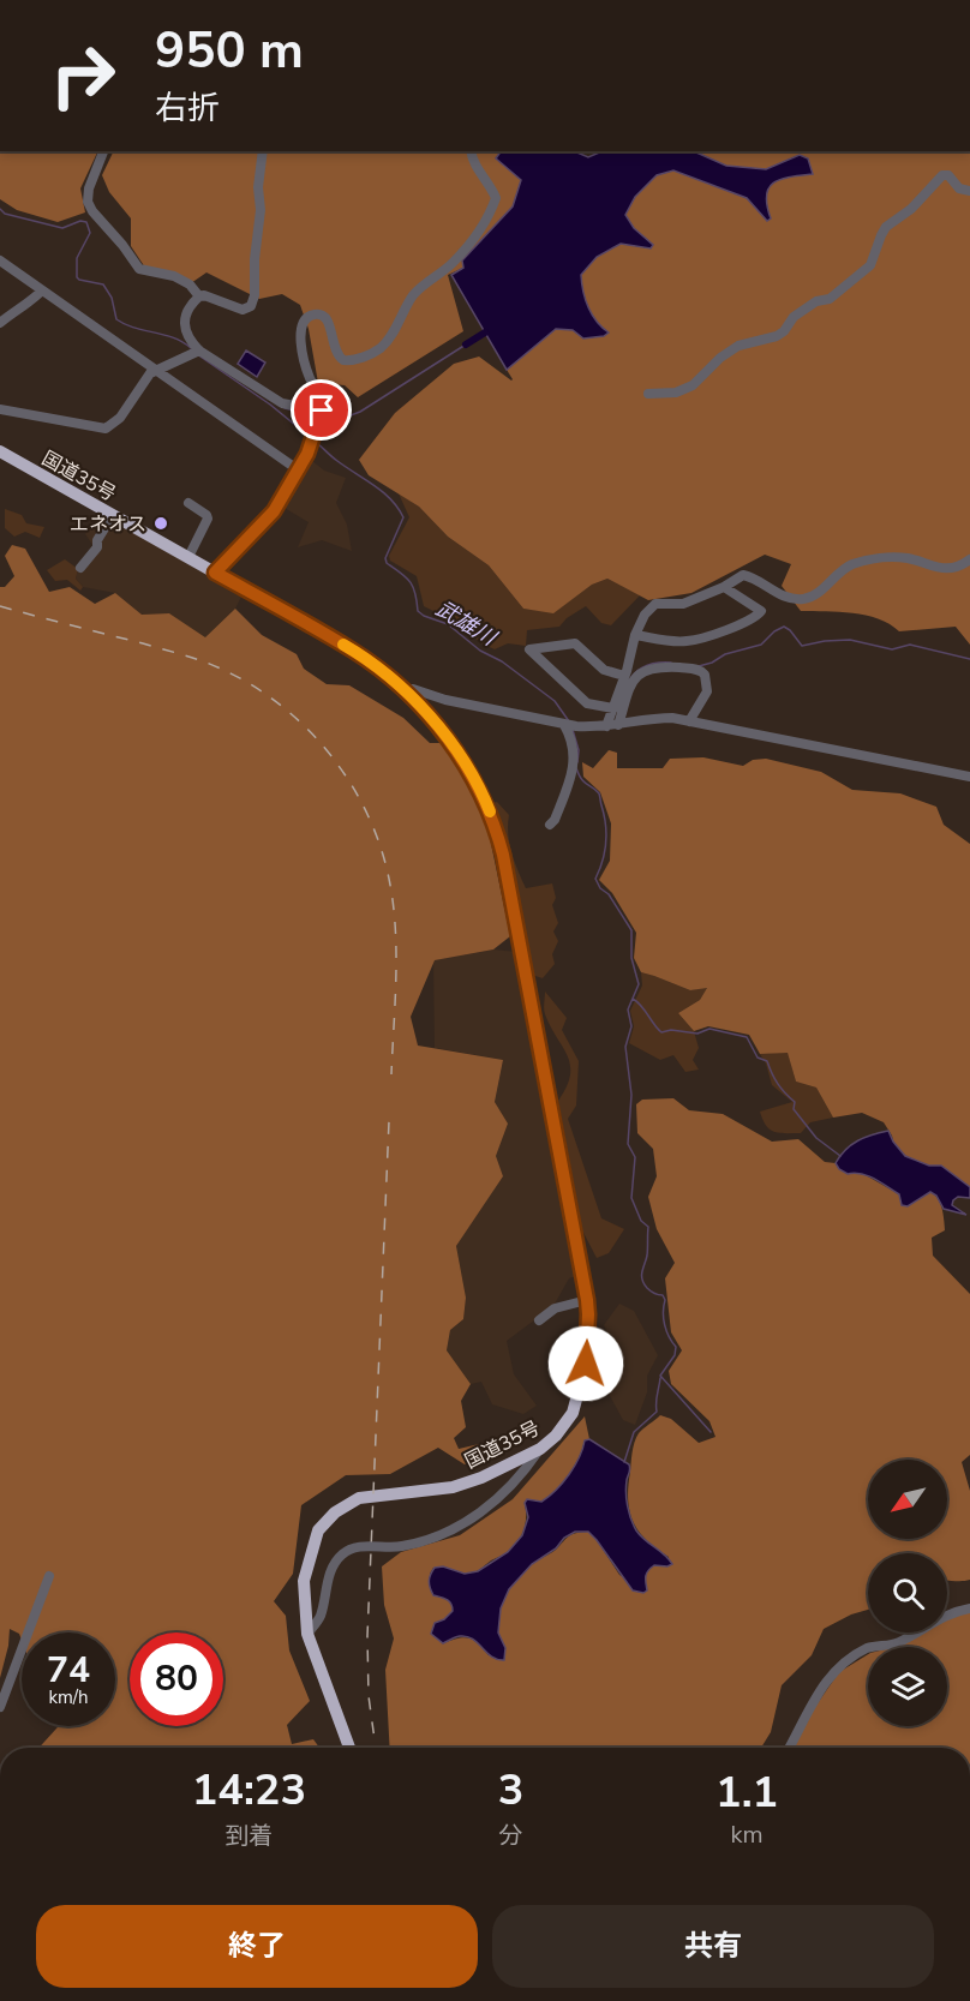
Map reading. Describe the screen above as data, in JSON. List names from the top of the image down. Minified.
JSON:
{"streets":{"highway":["国道35号"]},"water":["武雄川"],"places":["エネオス"],"north":"bottom left","page":{"turn":["950 m","右折"],"speed":"74 km/h","limit":"80","eta":["14:23","到着","3","分","1.1","km"],"buttons":["終了","共有"]}}
